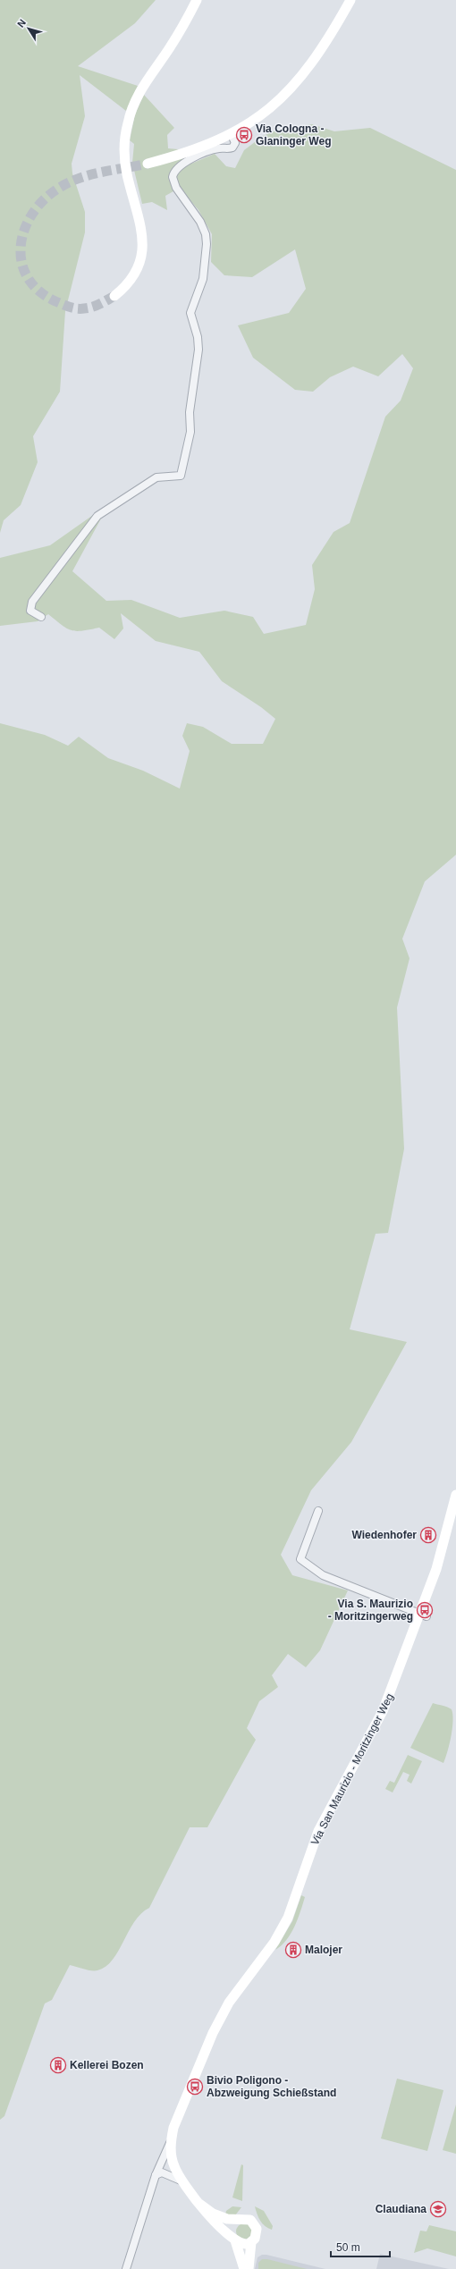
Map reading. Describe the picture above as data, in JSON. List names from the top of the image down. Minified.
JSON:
{"streets":{"main road":["Via San Maurizio - Moritzinger Weg"]},"places":{"bus stop":["Via Cologna - Glaninger Weg","Via S. Maurizio - Moritzingerweg","Bivio Poligono - Abzweigung Schießstand"],"building":["Wiedenhofer","Malojer","Kellerei Bozen"],"school or university":["Claudiana"]},"scale_bar":"50 m","north":"top left"}
